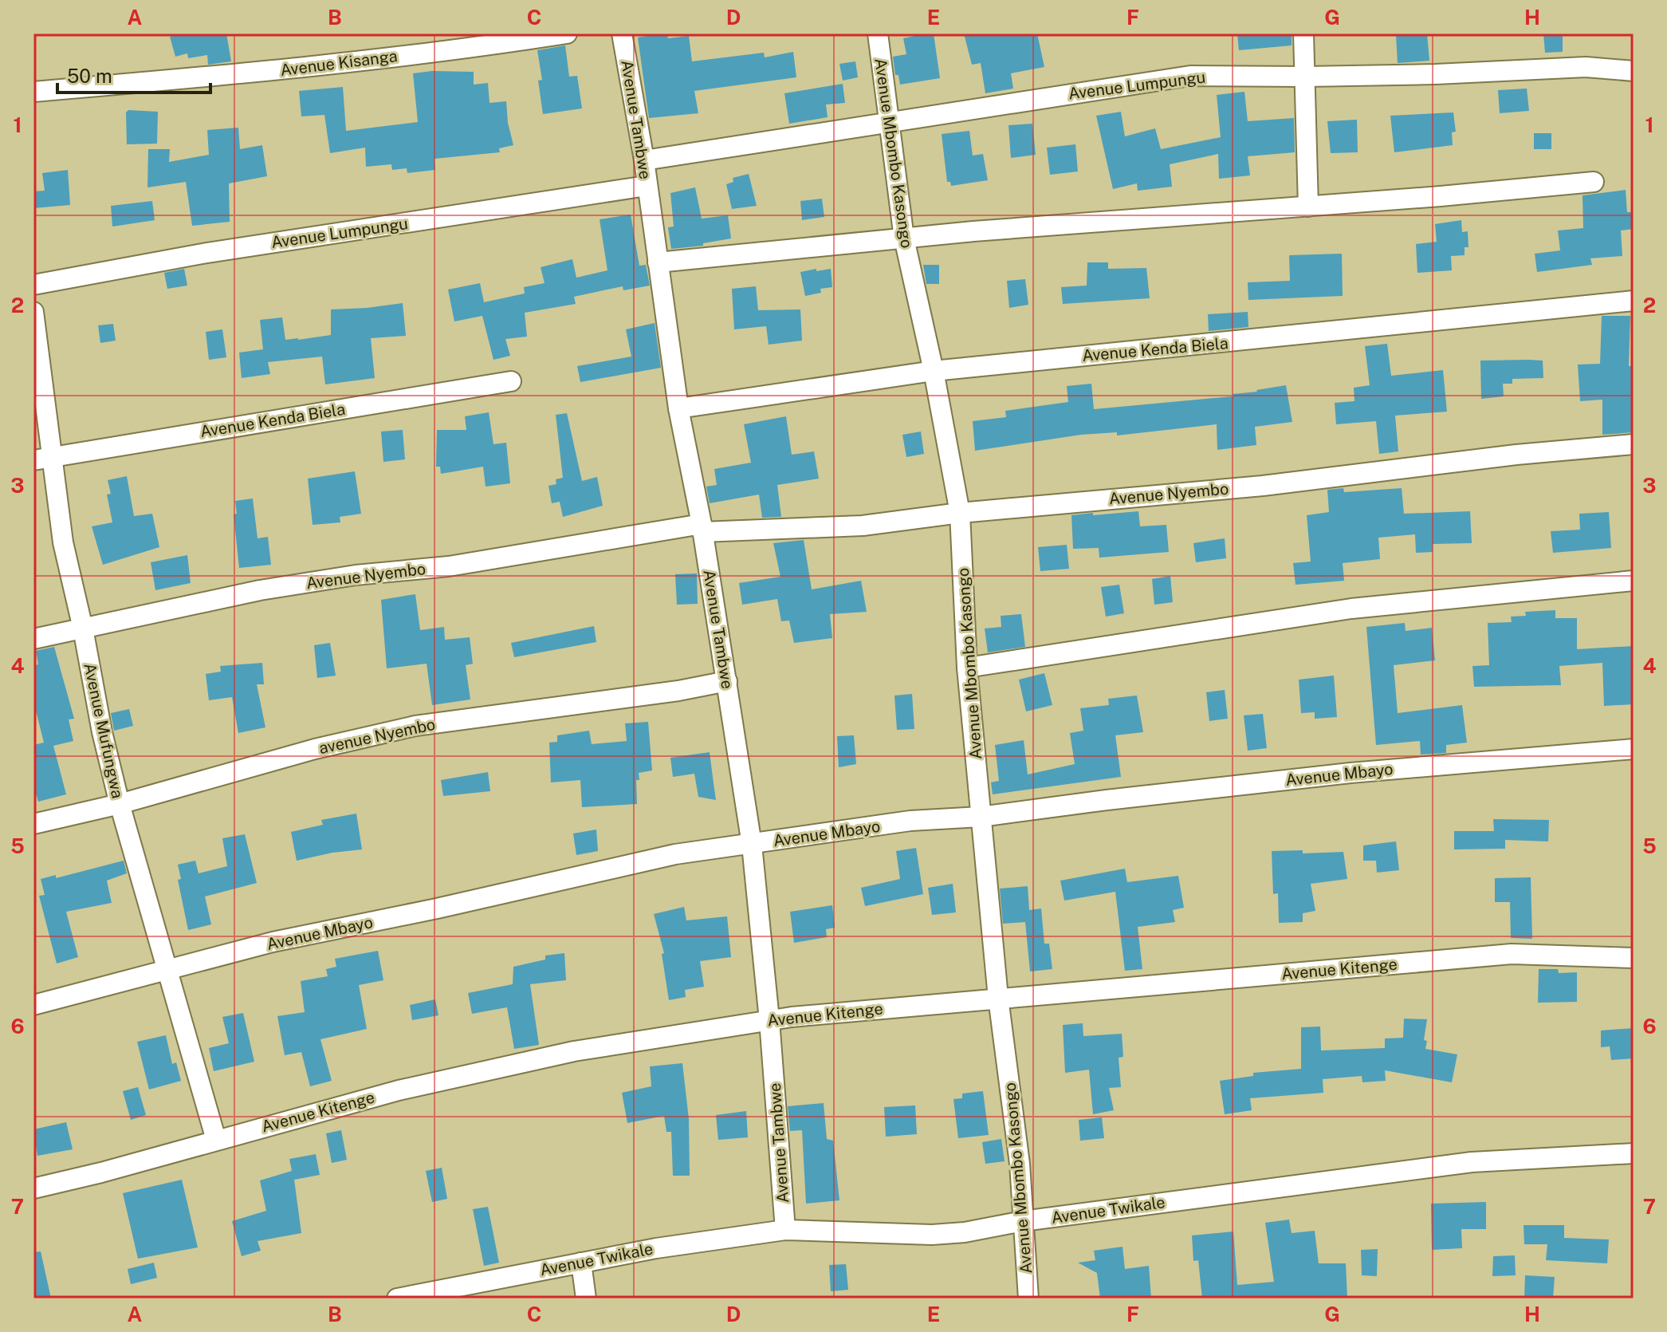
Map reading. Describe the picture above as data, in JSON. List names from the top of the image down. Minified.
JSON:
{"streets":{"street":["Avenue Kisanga","Avenue Lumpungu","Avenue Tambwe","Avenue Mbombo Kasongo","Avenue Kenda Biela","Avenue Nyembo","Avenue Mufungwa","avenue Nyembo","Avenue Mbayo","Avenue Kitenge","Avenue Twikale"]},"crossings":[["Avenue Lumpungu","Avenue Tambwe"],["Avenue Lumpungu","Avenue Mbombo Kasongo"],["Avenue Tambwe","Avenue Kenda Biela"],["Avenue Tambwe","Avenue Nyembo"],["Avenue Tambwe","avenue Nyembo"],["Avenue Tambwe","Avenue Mbayo"],["Avenue Tambwe","Avenue Kitenge"],["Avenue Tambwe","Avenue Twikale"],["Avenue Mbombo Kasongo","Avenue Kenda Biela"],["Avenue Mbombo Kasongo","Avenue Nyembo"],["Avenue Mbombo Kasongo","Avenue Mbayo"],["Avenue Mbombo Kasongo","Avenue Kitenge"],["Avenue Mbombo Kasongo","Avenue Twikale"],["Avenue Kenda Biela","Avenue Mufungwa"],["Avenue Nyembo","Avenue Mufungwa"],["Avenue Mufungwa","avenue Nyembo"],["Avenue Mufungwa","Avenue Mbayo"],["Avenue Mufungwa","Avenue Kitenge"]],"scale_bar":"50 m","grid":{"columns":["A","B","C","D","E","F","G","H"],"rows":["1","2","3","4","5","6","7"]}}
